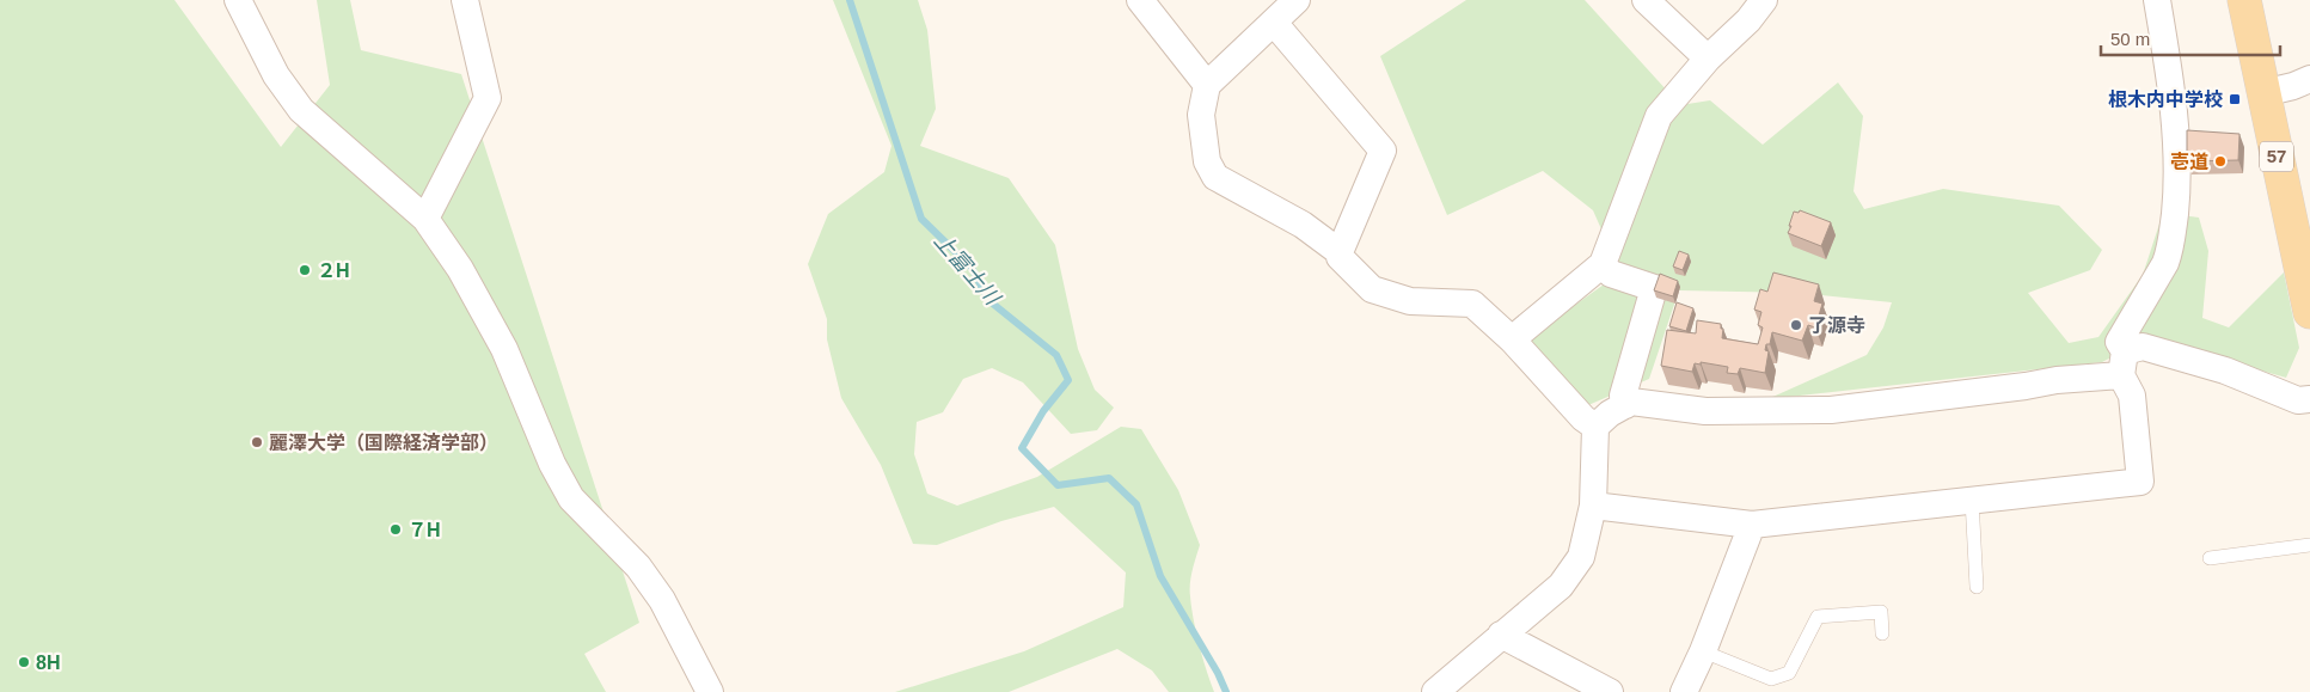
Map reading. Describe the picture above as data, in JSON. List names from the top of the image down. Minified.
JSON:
{"streets":{"main road":["57"]},"water":["上富士川"],"places":{"transit":["根木内中学校"],"other":["壱道","２H","了源寺","麗澤大学（国際経済学部）","７H","8H"]},"scale_bar":"50 m"}
